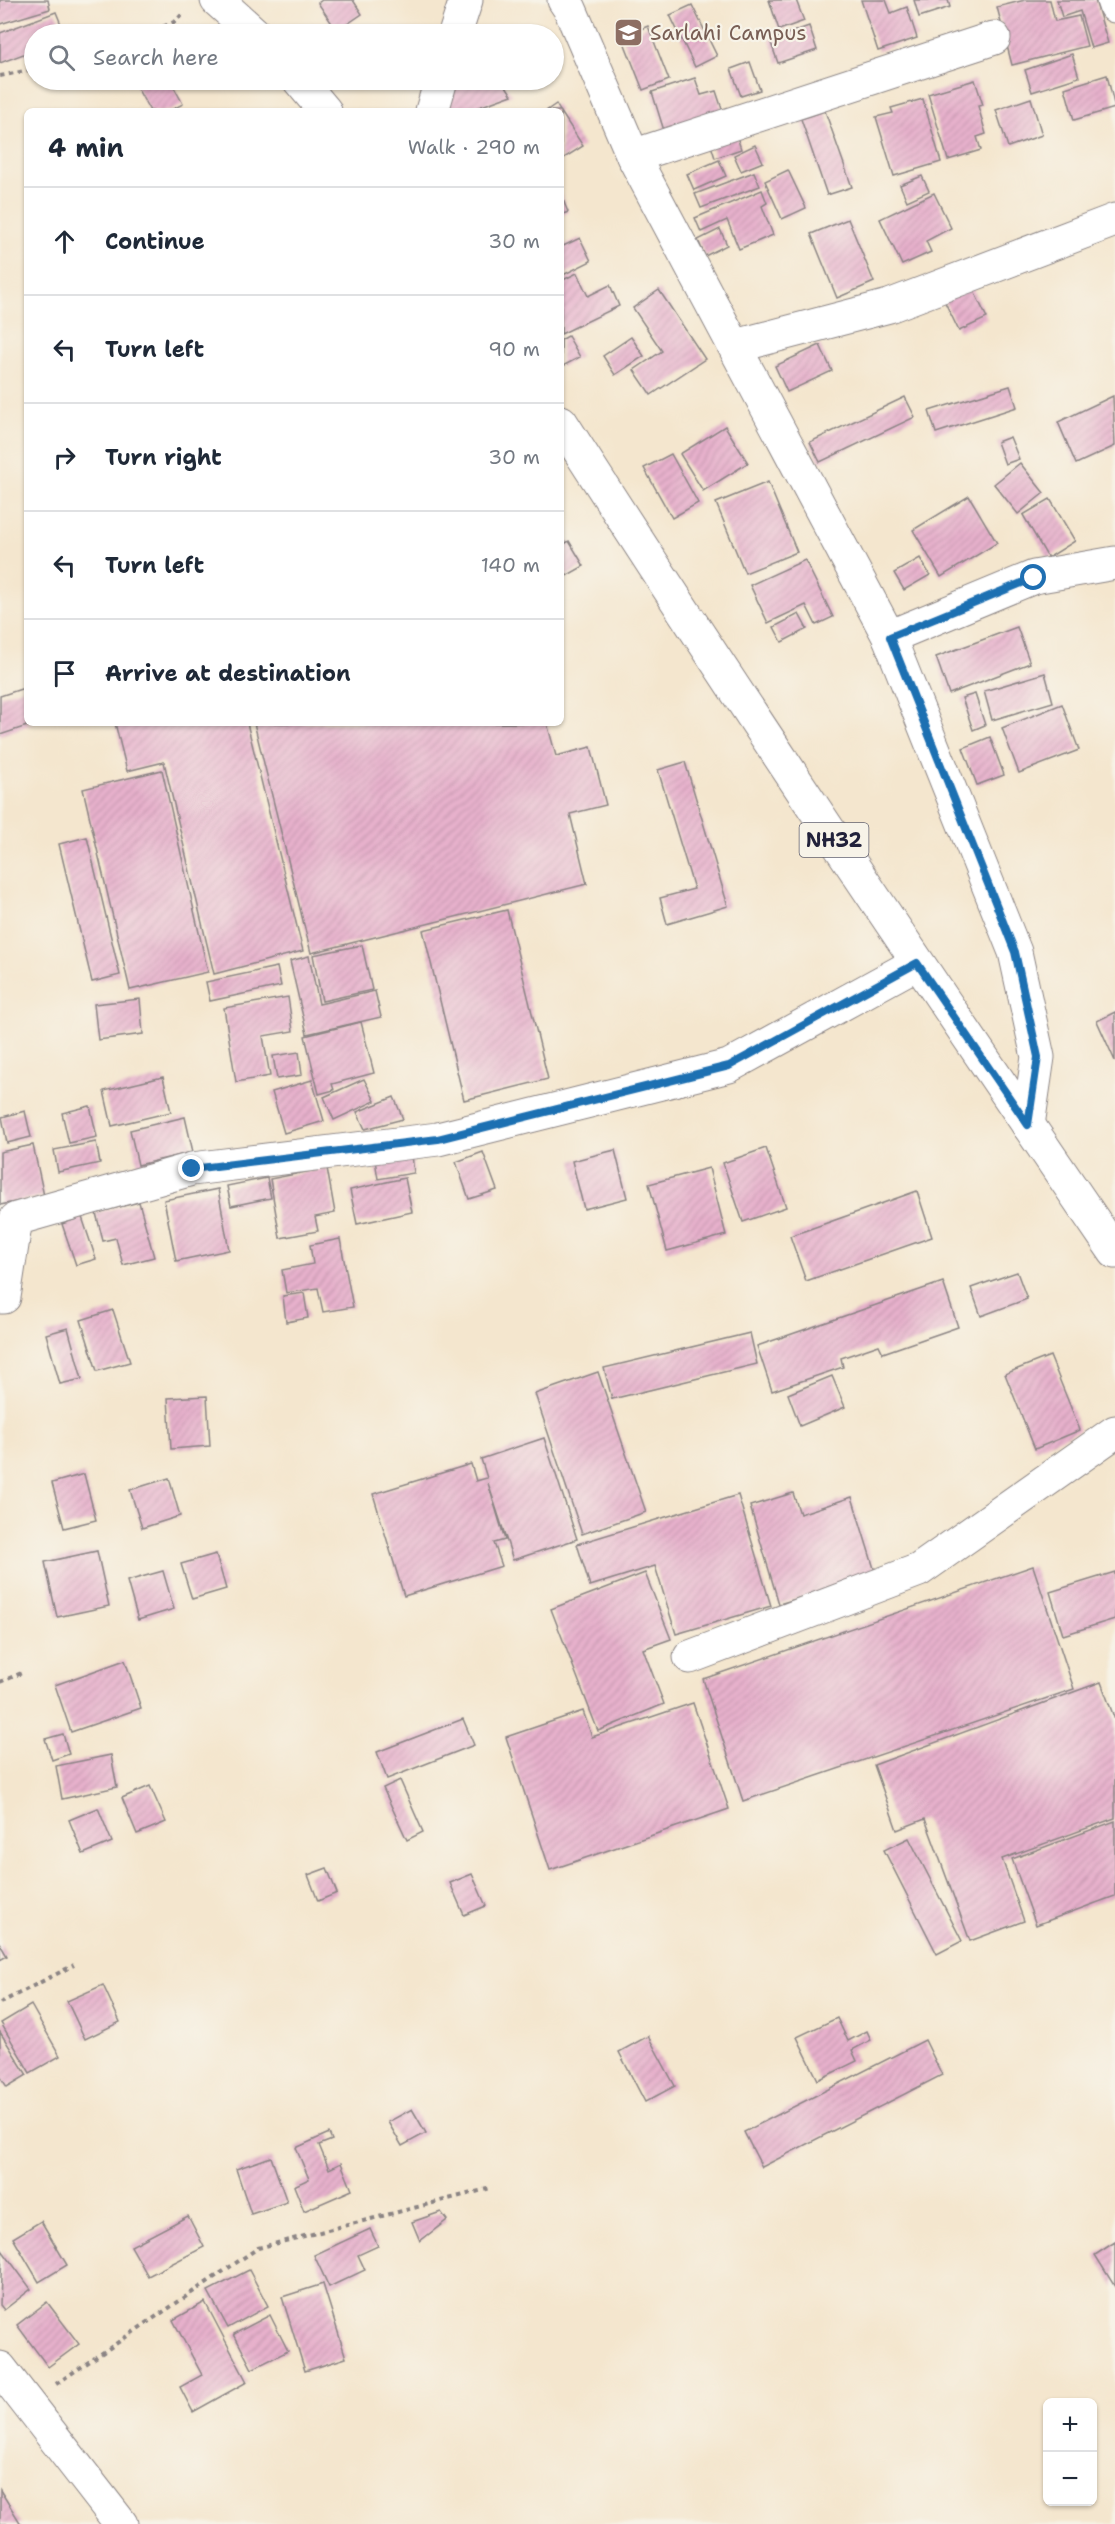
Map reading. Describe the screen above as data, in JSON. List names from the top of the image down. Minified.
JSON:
{"streets":{"street":["NH32"]},"places":{"school or university":["Sarlahi Campus"]},"page":{"search":"Search here","heading":["4 min","Walk · 290 m"],"list":[["Continue","30 m"],["Turn left","90 m"],["Turn right","30 m"],["Turn left","140 m"],"Arrive at destination"],"map_buttons":["+","−"]}}
